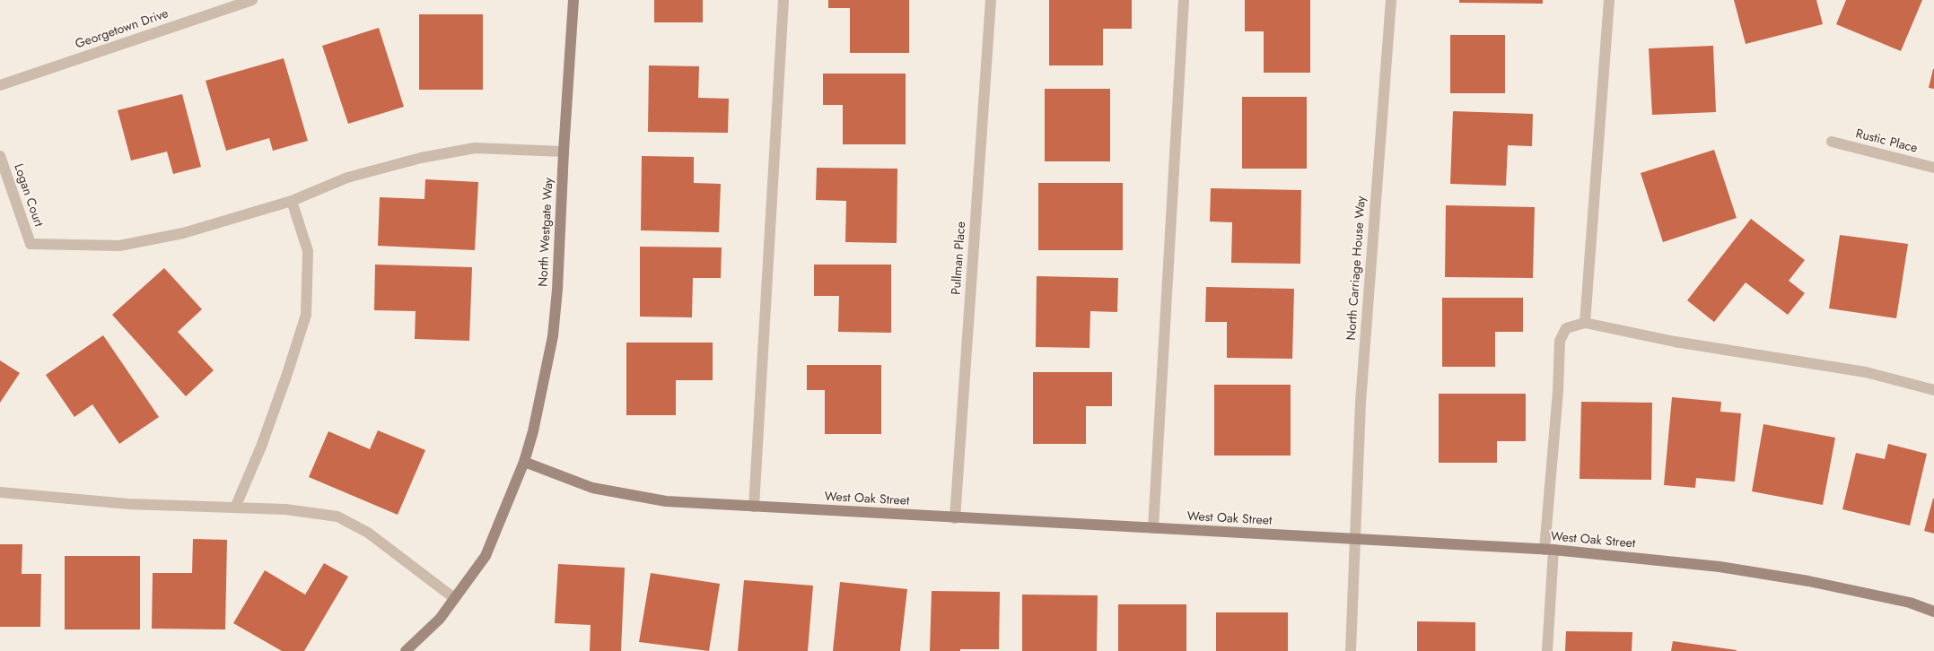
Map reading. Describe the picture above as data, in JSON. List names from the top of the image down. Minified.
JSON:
{"streets":{"street":["Georgetown Drive","Rustic Place","Logan Court","North Westgate Way","Pullman Place","North Carriage House Way","West Oak Street"]},"crossings":[["North Westgate Way","West Oak Street"],["Pullman Place","West Oak Street"],["North Carriage House Way","West Oak Street"]]}
